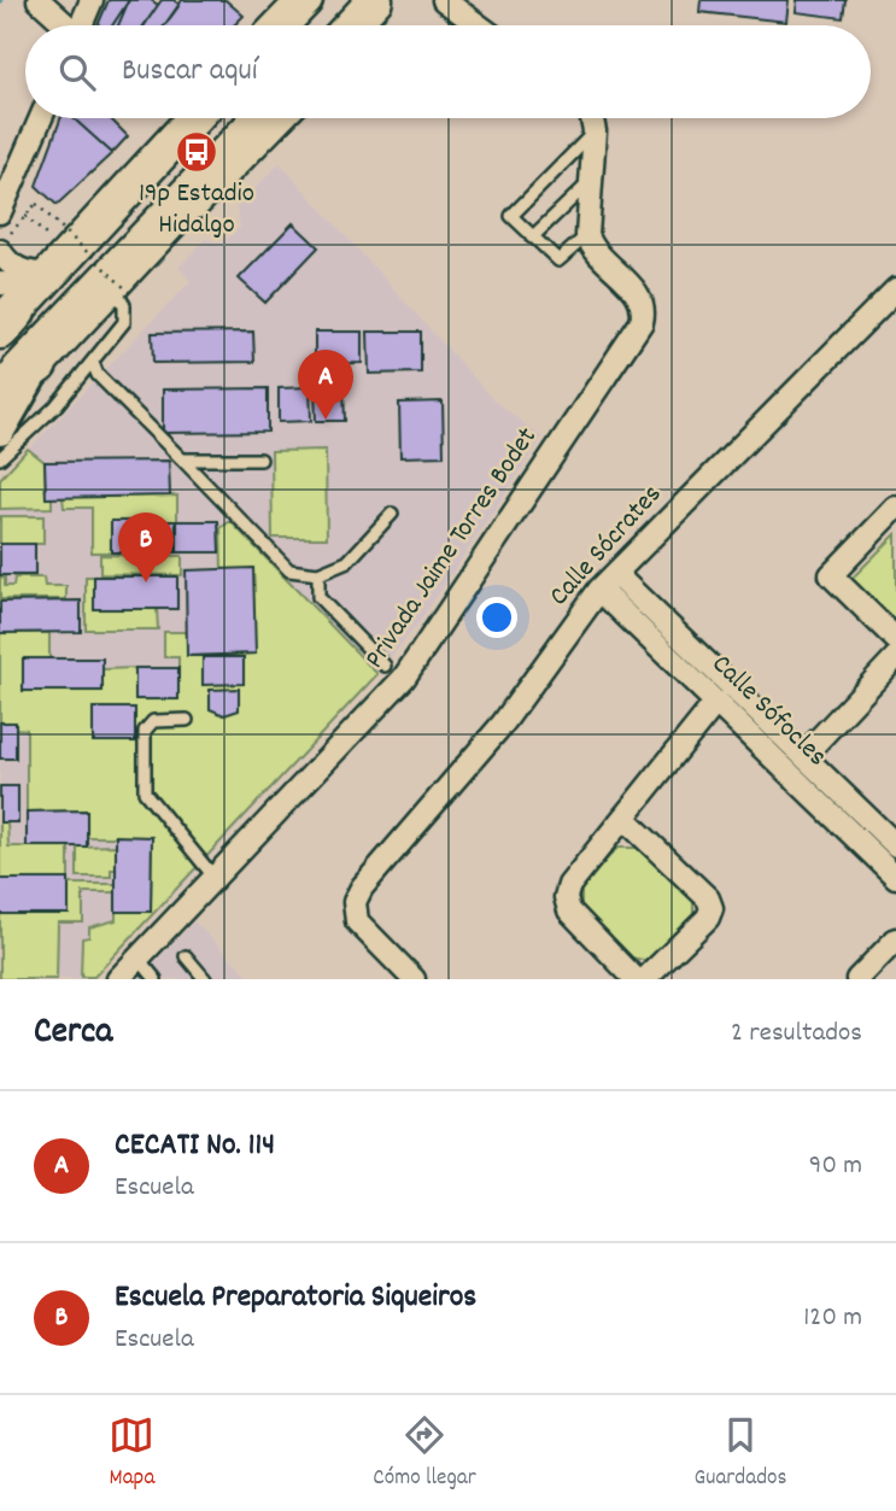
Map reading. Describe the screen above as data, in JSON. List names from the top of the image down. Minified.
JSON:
{"streets":{"street":["Calle Sócrates","Privada Jaime Torres Bodet","Calle Sófocles"]},"crossings":[["Calle Sócrates","Calle Sófocles"]],"places":{"bus stop":["19p Estadio Hidalgo"]},"page":{"search":"Buscar aquí","pins":["A","B"],"heading":["Cerca","2 resultados"],"list":[{"mark":"A","name":"CECATI No. 114","note":"Escuela","value":"90 m"},{"mark":"B","name":"Escuela Preparatoria Siqueiros","note":"Escuela","value":"120 m"}],"nav":["Mapa","Cómo llegar","Guardados"]}}
